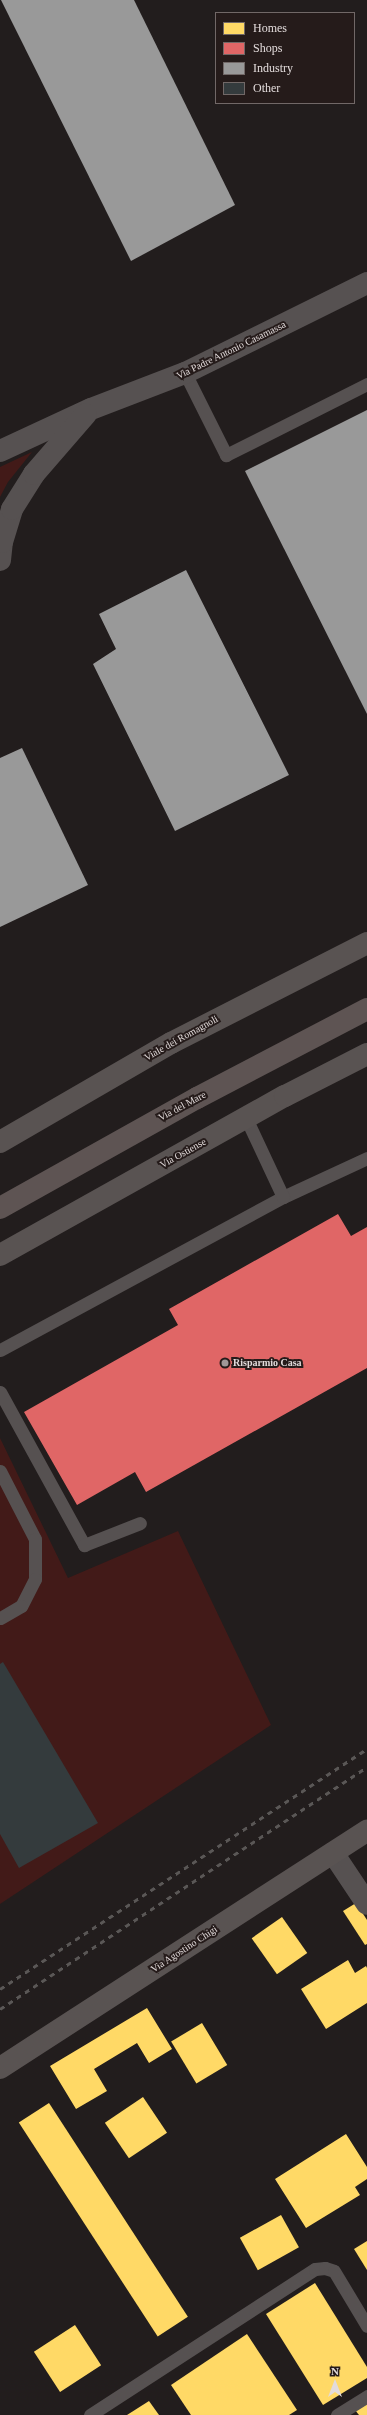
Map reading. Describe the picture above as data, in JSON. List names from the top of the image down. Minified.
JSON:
{"streets":{"main road":["Viale dei Romagnoli","Via del Mare","Via Ostiense","Via Agostino Chigi"],"street":["Via Padre Antonio Casamassa"]},"places":["Risparmio Casa"],"legend":["Homes","Shops","Industry","Other"],"north":"top"}
